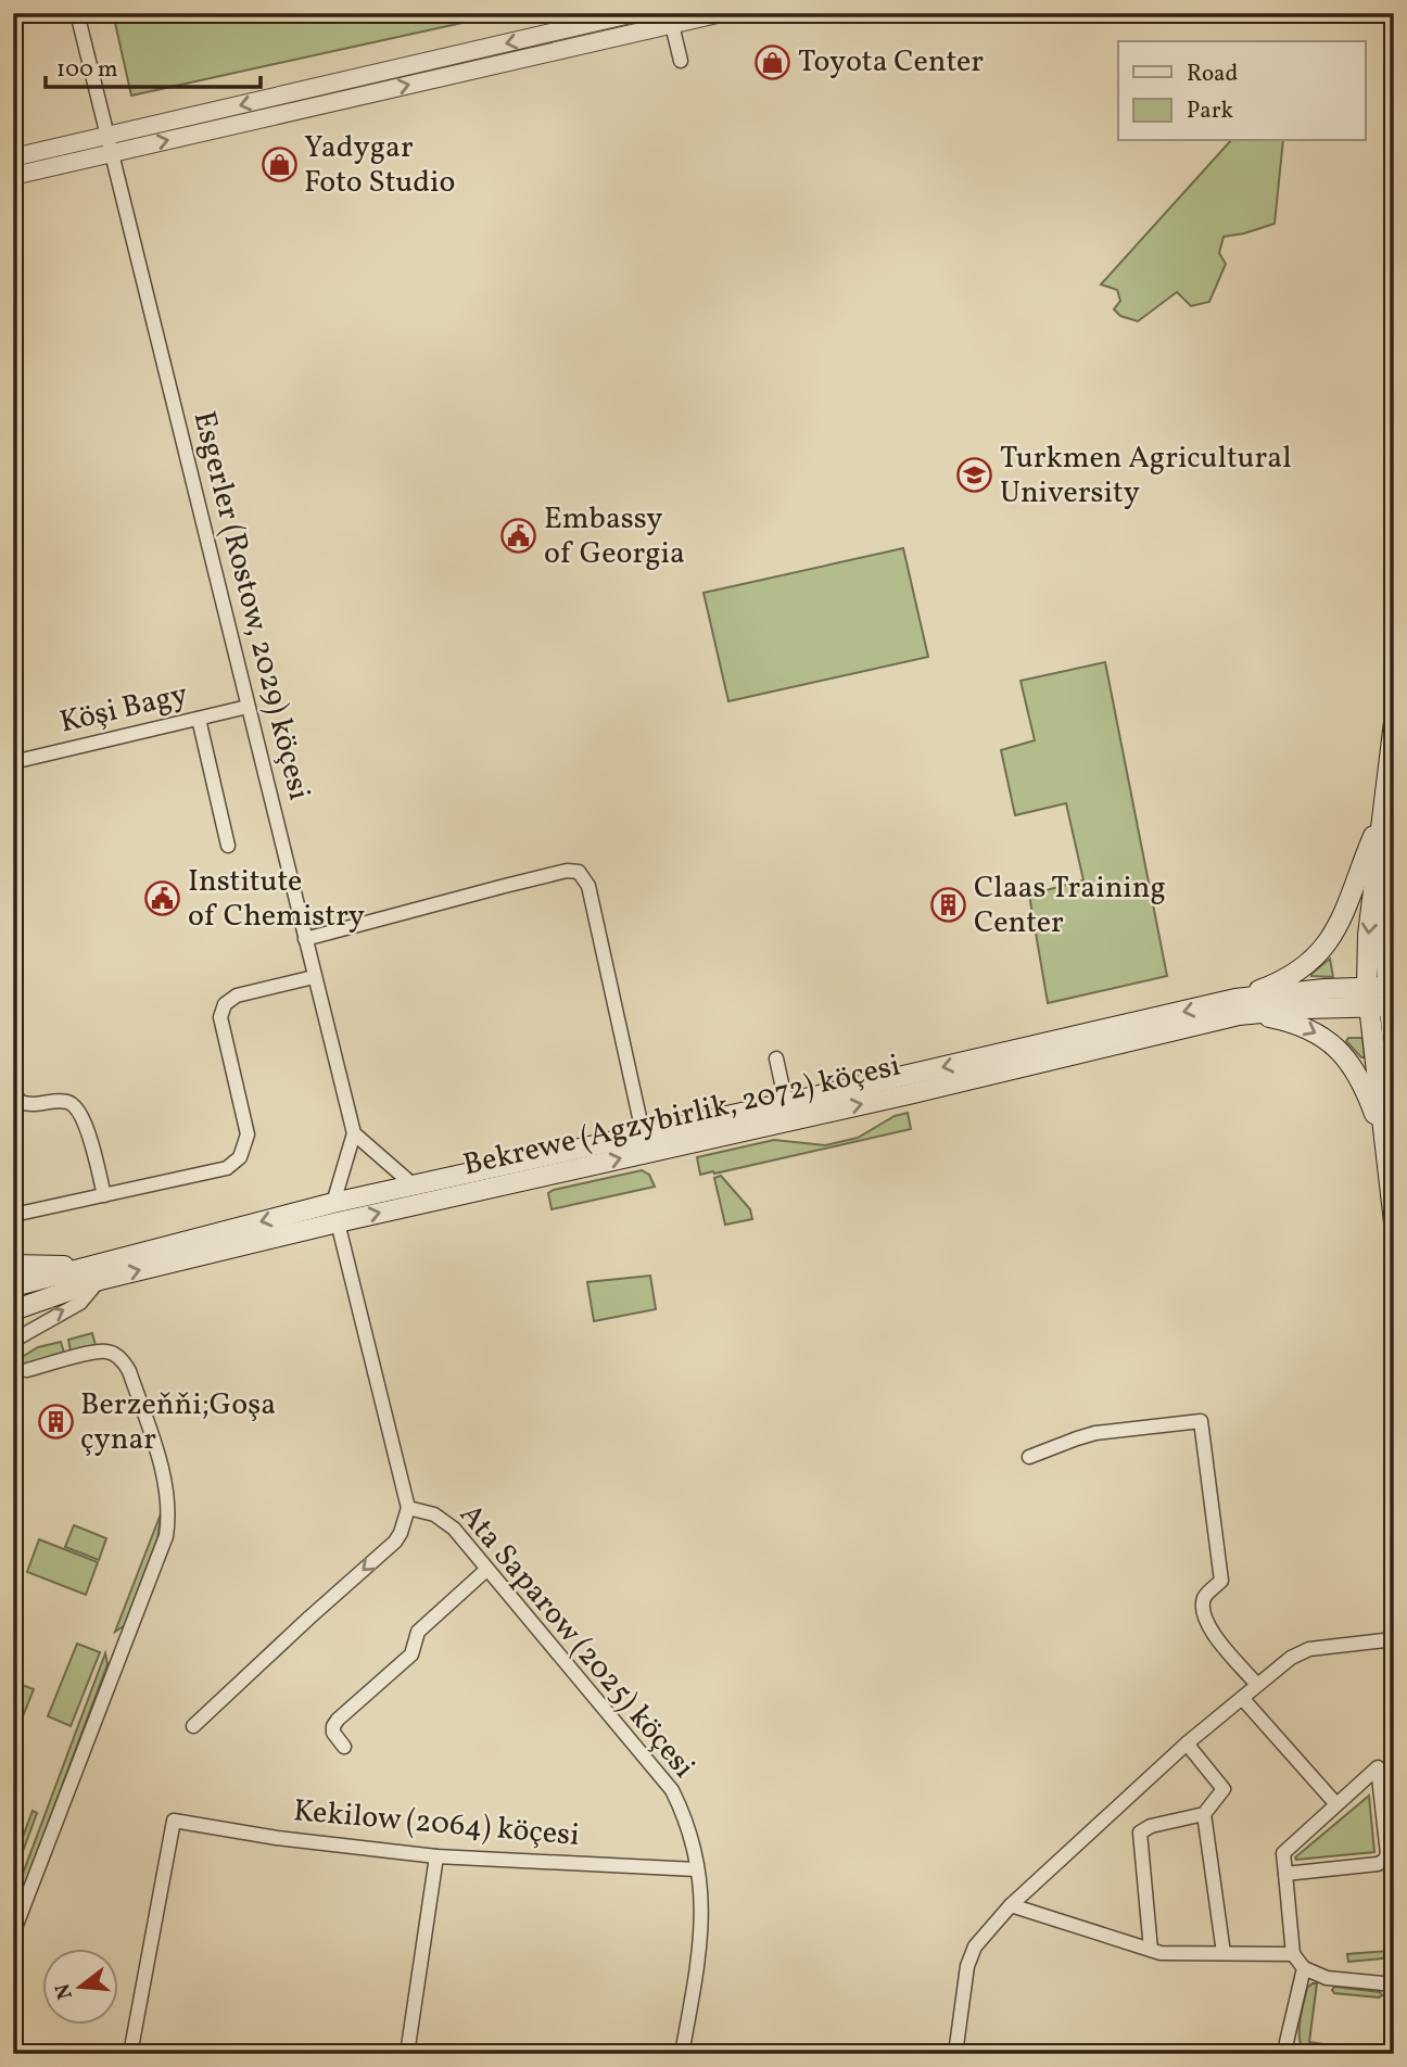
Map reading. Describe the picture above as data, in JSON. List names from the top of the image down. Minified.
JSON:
{"streets":{"main road":["Bekrewe (Agzybirlik, 2072) köçesi"],"street":["Esgerler (Rostow, 2029) köçesi","Köşi Bagy","Ata Saparow (2025) köçesi","Kekilow (2064) köçesi"]},"crossings":[["Esgerler (Rostow, 2029) köçesi","Köşi Bagy"],["Ata Saparow (2025) köçesi","Kekilow (2064) köçesi"]],"places":{"shop":["Toyota Center","Yadygar Foto Studio"],"school or university":["Turkmen Agricultural University"],"public building":["Embassy of Georgia","Institute of Chemistry"],"building":["Claas Training Center","Berzeňňi;Goşa çynar"]},"legend":["Road","Park"],"scale_bar":"100 m","north":"left"}
